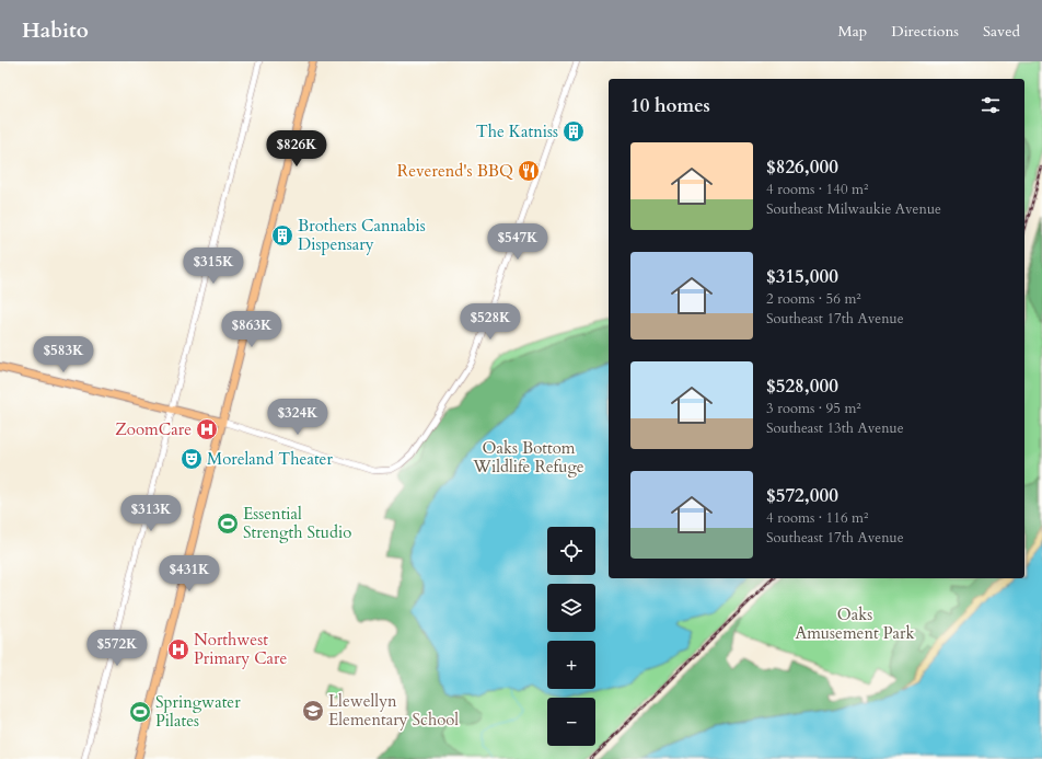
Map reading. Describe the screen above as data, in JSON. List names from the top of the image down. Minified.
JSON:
{"parks":["Oaks Bottom Wildlife Refuge","Oaks Amusement Park"],"places":{"building":["The Katniss","Brothers Cannabis Dispensary"],"restaurant":["Reverend's BBQ"],"hospital":["ZoomCare","Northwest Primary Care"],"theatre":["Moreland Theater"],"sports":["Essential Strength Studio","Springwater Pilates"],"school or university":["Llewellyn Elementary School"]},"page":{"header":"Habito","nav":["Map","Directions","Saved"],"heading":"10 homes","price":["$826K","$547K","$315K","$528K","$863K","$583K","$324K","$313K","$431K","$572K"],"list":[{"name":"$826,000","note":"4 rooms · 140 m² · Southeast Milwaukie Avenue"},{"name":"$315,000","note":"2 rooms · 56 m² · Southeast 17th Avenue"},{"name":"$528,000","note":"3 rooms · 95 m² · Southeast 13th Avenue"},{"name":"$572,000","note":"4 rooms · 116 m² · Southeast 17th Avenue"}],"map_buttons":["+","−"]}}
